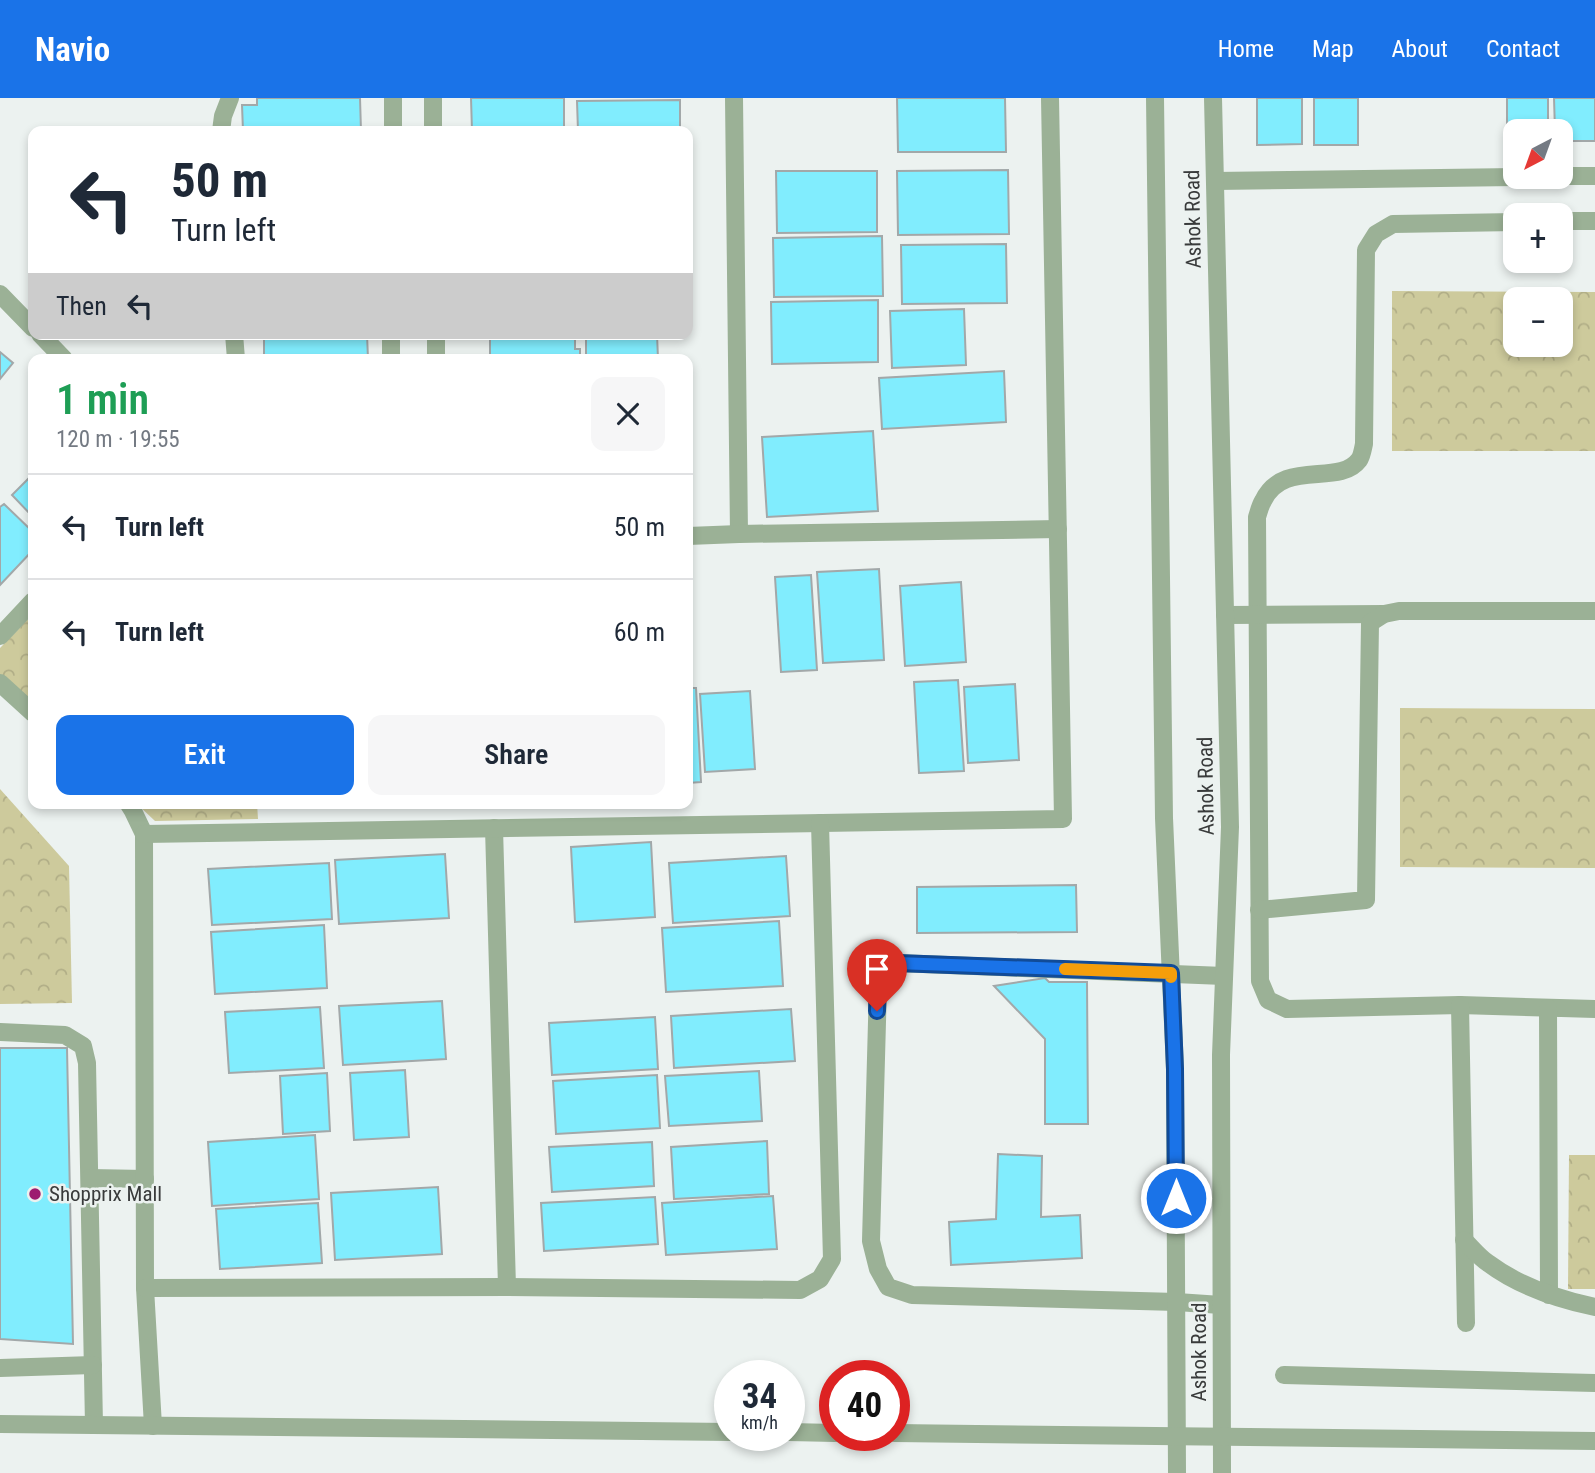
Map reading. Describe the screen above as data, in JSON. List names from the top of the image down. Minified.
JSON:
{"streets":{"street":["Ashok Road"]},"places":["Shopprix Mall"],"north":"bottom left","page":{"header":"Navio","nav":["Home","Map","About","Contact"],"map_buttons":["+","−"],"turn":["50 m","Turn left"],"then":"Then","heading":["1 min","120 m · 19:55"],"list":[{"name":"Turn left","value":"50 m"},{"name":"Turn left","value":"60 m"}],"buttons":["Exit","Share"],"speed":"34 km/h","limit":"40"}}
